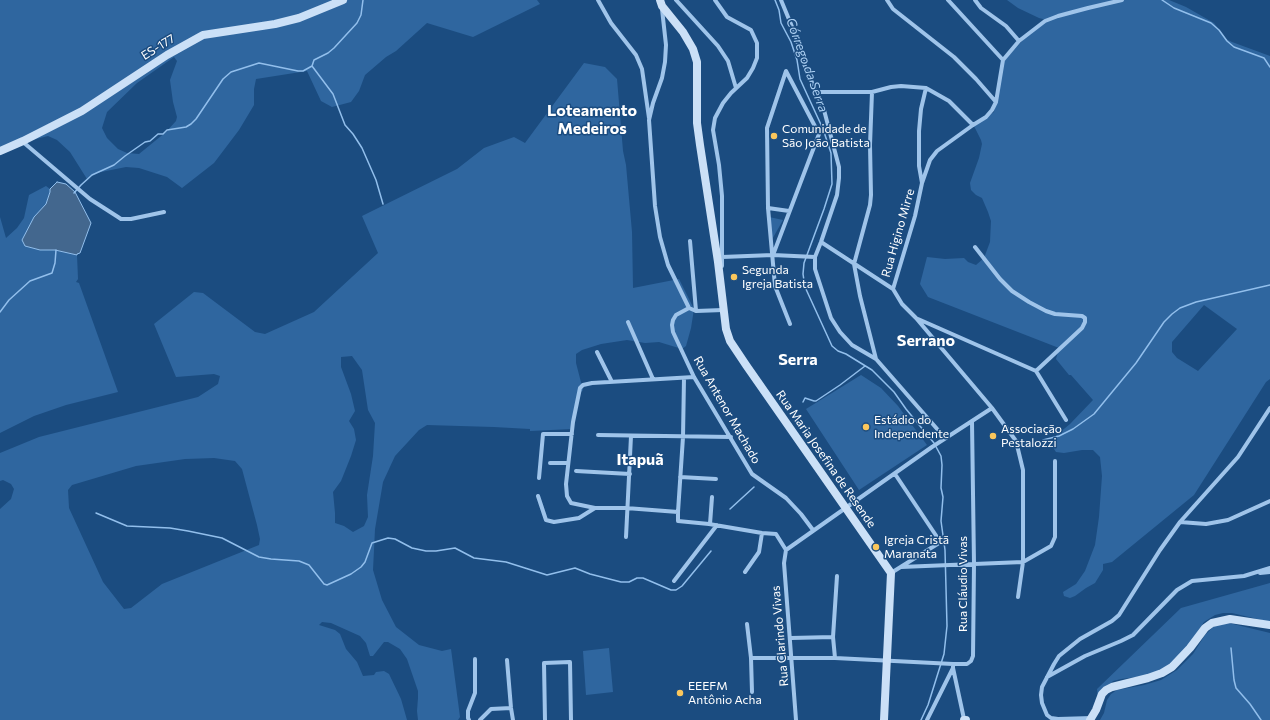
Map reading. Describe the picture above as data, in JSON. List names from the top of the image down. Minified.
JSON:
{"streets":{"main road":["ES-177","Rua Maria Josefina de Resende"],"street":["Rua Higino Mirre","Rua Antenor Machado","Rua Cláudio Vivas","Rua Clarindo Vivas"]},"crossings":[["Rua Cláudio Vivas","Rua Clarindo Vivas"]],"districts":["Loteamento Medeiros","Serrano","Serra","Itapuã"],"water":["Córrego da Serra"],"places":["Comunidade de São João Batista","Segunda Igreja Batista","Estádio do Independente","Associação Pestalozzi","Igreja Cristã Maranata","EEEFM Antônio Acha"]}
